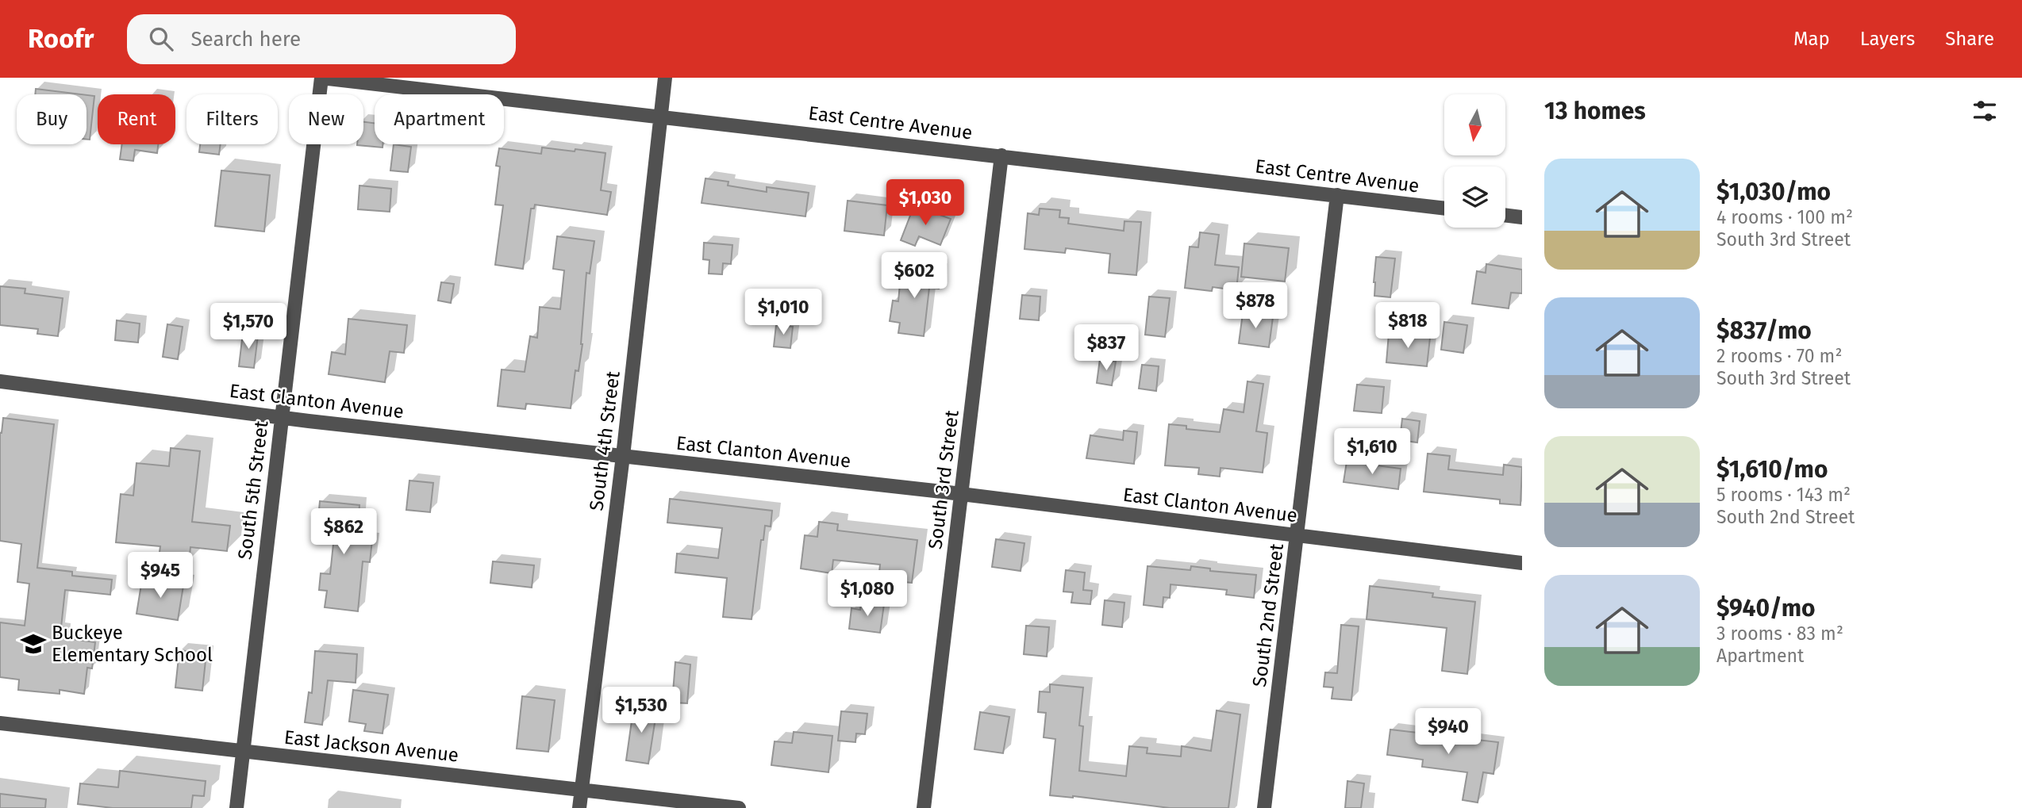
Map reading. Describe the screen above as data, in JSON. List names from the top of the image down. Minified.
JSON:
{"streets":{"street":["East Centre Avenue","East Clanton Avenue","South 4th Street","South 3rd Street","South 5th Street","South 2nd Street","East Jackson Avenue"]},"crossings":[["East Centre Avenue","South 4th Street"],["East Centre Avenue","South 3rd Street"],["East Centre Avenue","South 5th Street"],["East Centre Avenue","South 2nd Street"],["East Clanton Avenue","South 4th Street"],["East Clanton Avenue","South 3rd Street"],["East Clanton Avenue","South 5th Street"],["East Clanton Avenue","South 2nd Street"],["South 4th Street","East Jackson Avenue"],["South 5th Street","East Jackson Avenue"]],"places":{"school or university":["Buckeye Elementary School"]},"north":"bottom","page":{"header":"Roofr","search":"Search here","nav":["Map","Layers","Share"],"heading":"13 homes","chip":["Buy","Rent","Filters","New","Apartment"],"list":[{"name":"$1,030/mo","note":"4 rooms · 100 m² · South 3rd Street"},{"name":"$837/mo","note":"2 rooms · 70 m² · South 3rd Street"},{"name":"$1,610/mo","note":"5 rooms · 143 m² · South 2nd Street"},{"name":"$940/mo","note":"3 rooms · 83 m² · Apartment"}],"price":["$1,030","$602","$878","$1,010","$818","$1,570","$837","$1,610","$862","$945","$1,080","$1,530","$940"]}}
